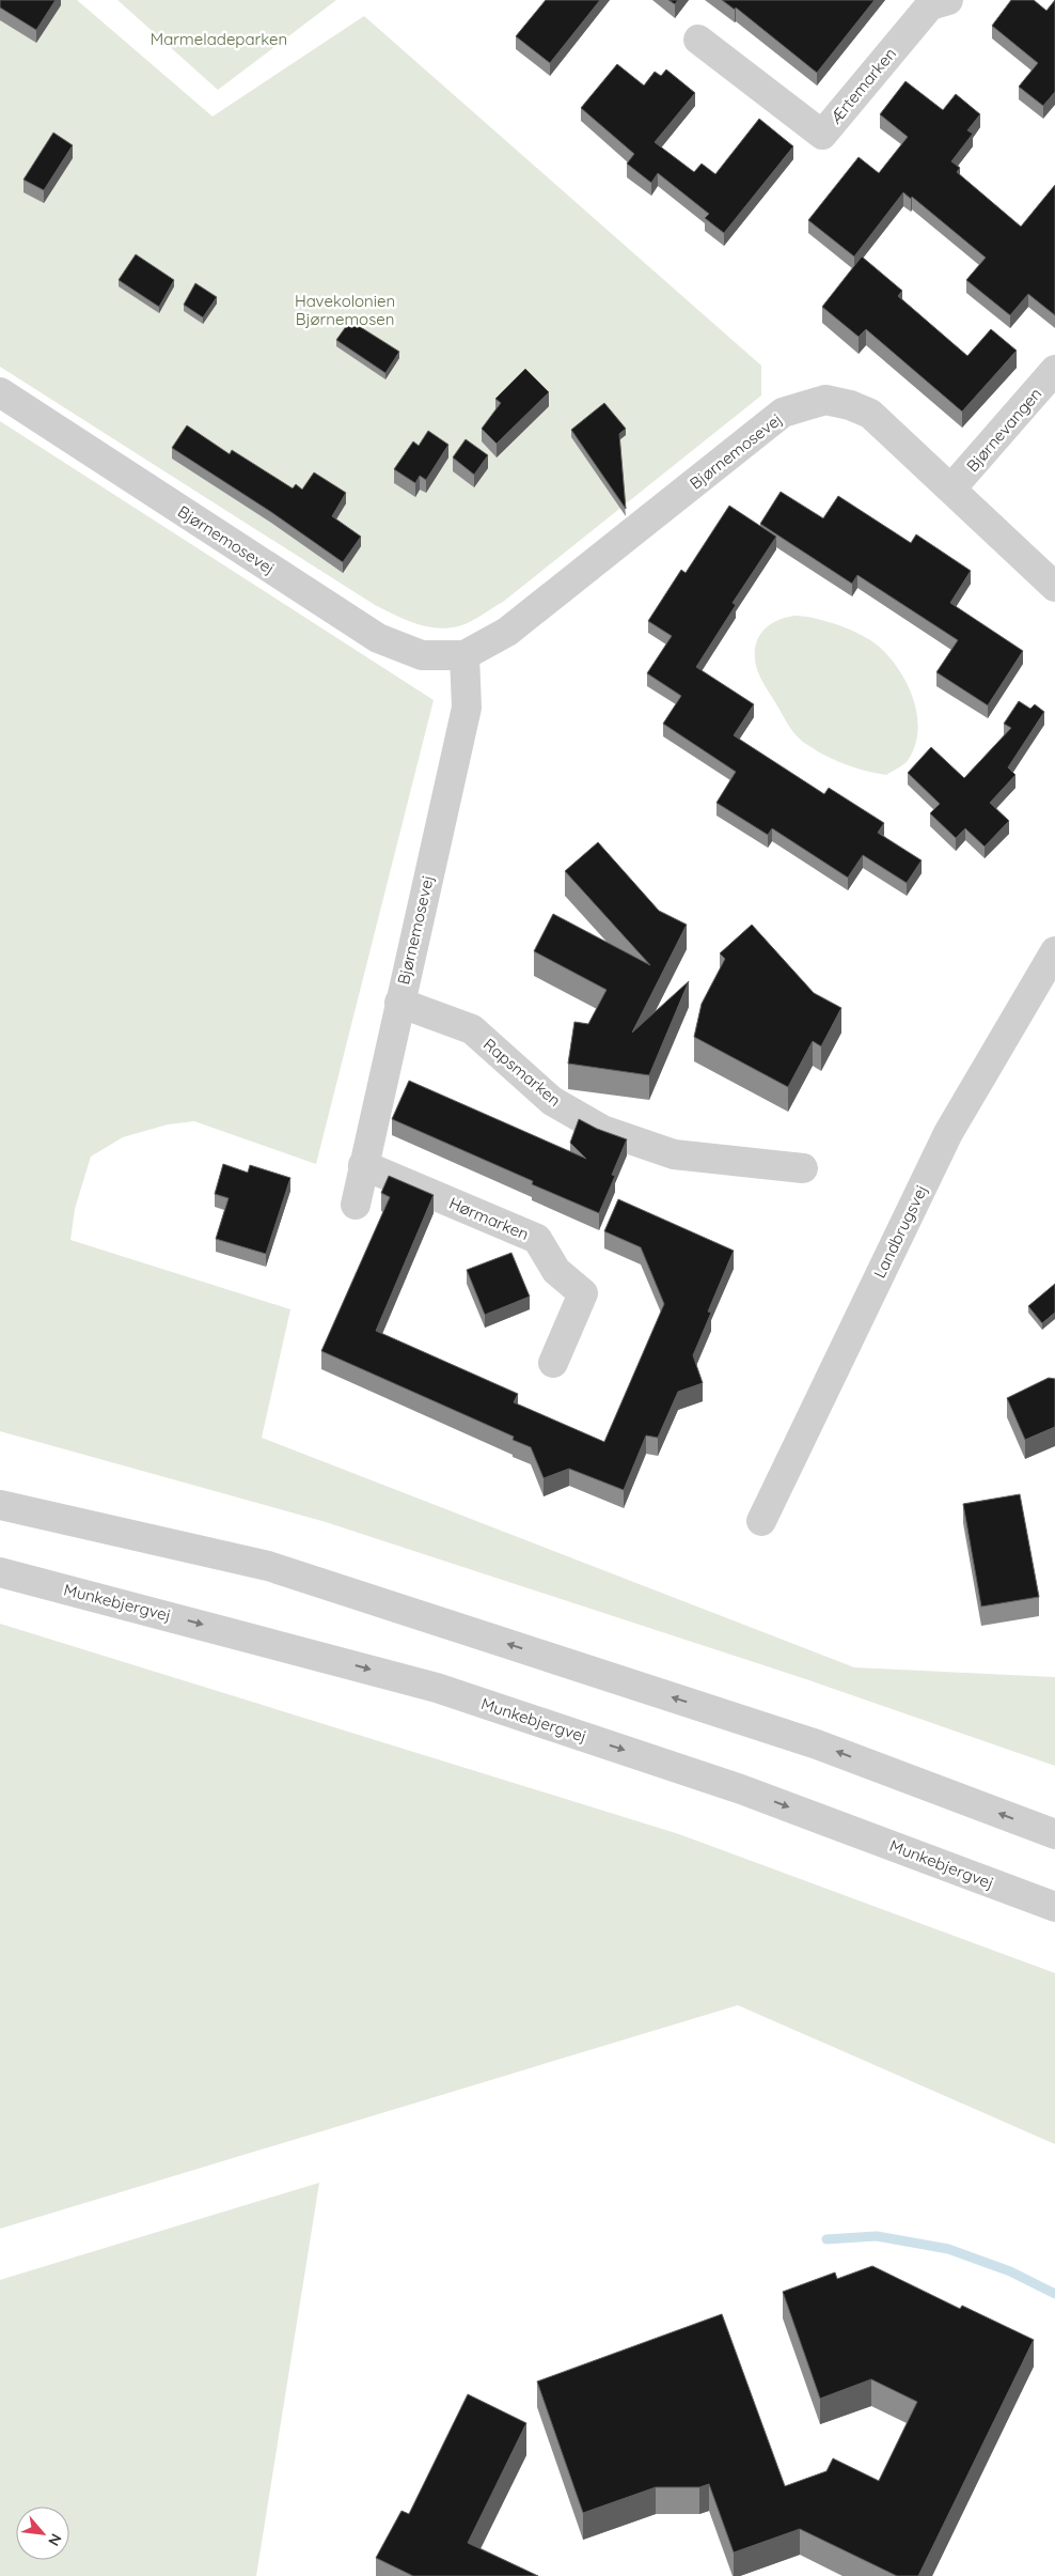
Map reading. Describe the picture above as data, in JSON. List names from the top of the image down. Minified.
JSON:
{"streets":{"street":["Ærtemarken","Bjørnevangen","Bjørnemosevej","Rapsmarken","Hørmarken","Landbrugsvej","Munkebjergvej"]},"crossings":[["Bjørnevangen","Bjørnemosevej"],["Bjørnemosevej","Rapsmarken"],["Bjørnemosevej","Hørmarken"]],"parks":["Marmeladeparken","Havekolonien Bjørnemosen"],"north":"bottom right"}
